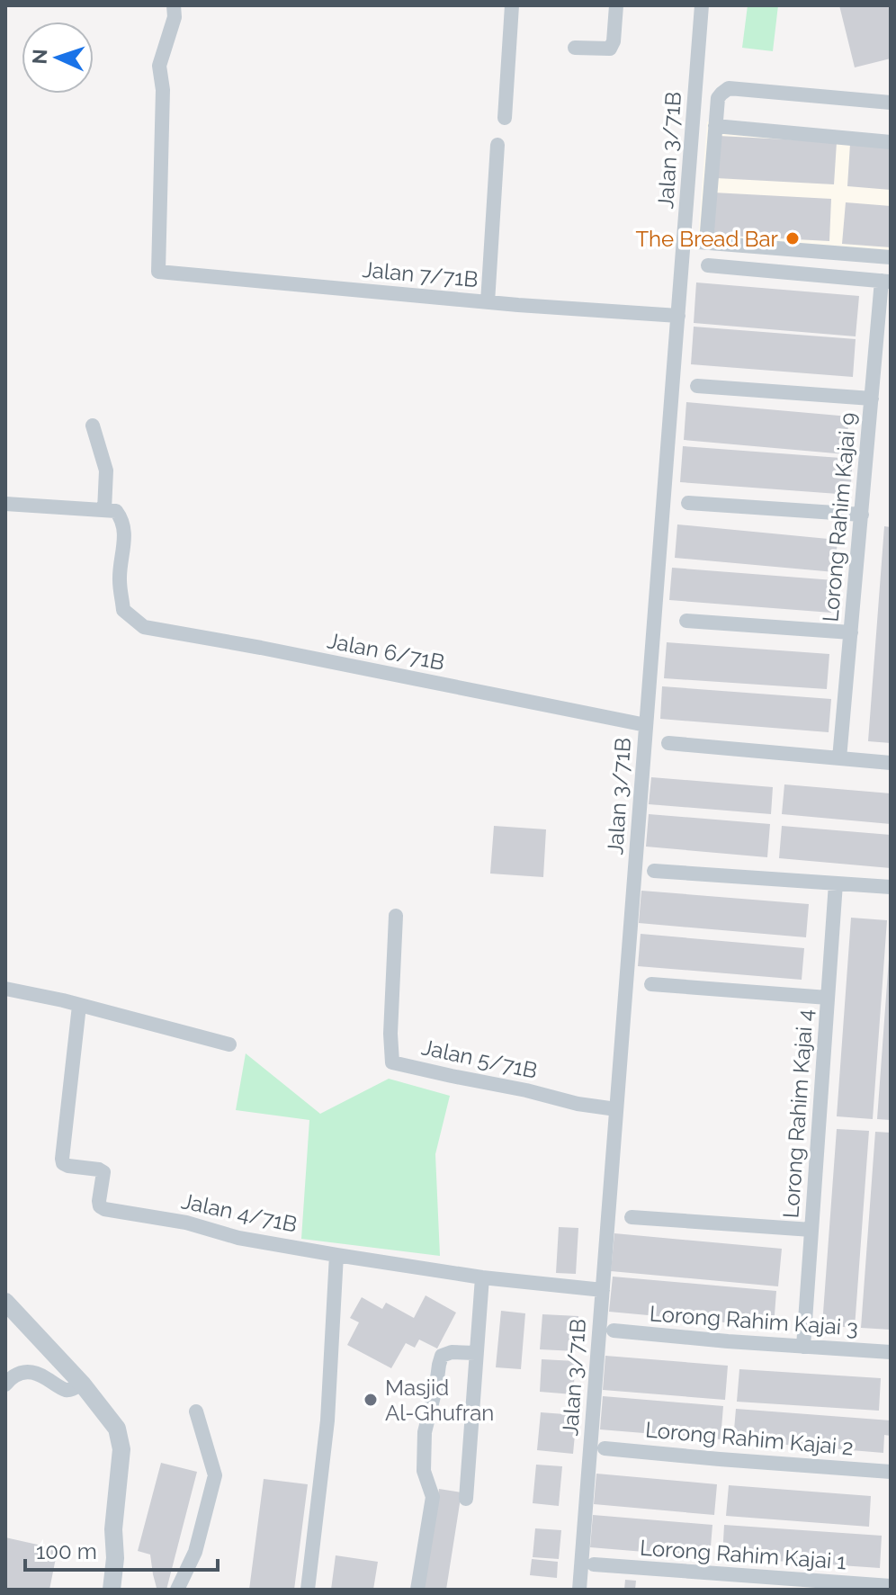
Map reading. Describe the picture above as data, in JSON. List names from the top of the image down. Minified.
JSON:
{"streets":{"street":["Jalan 3/71B","Jalan 7/71B","Lorong Rahim Kajai 9","Jalan 6/71B","Jalan 5/71B","Lorong Rahim Kajai 4","Jalan 4/71B","Lorong Rahim Kajai 3","Lorong Rahim Kajai 2","Lorong Rahim Kajai 1"]},"crossings":[["Jalan 3/71B","Jalan 7/71B"],["Jalan 3/71B","Jalan 6/71B"],["Jalan 3/71B","Jalan 5/71B"],["Jalan 3/71B","Jalan 4/71B"],["Lorong Rahim Kajai 4","Lorong Rahim Kajai 3"]],"places":["The Bread Bar","Masjid Al-Ghufran"],"scale_bar":"100 m","north":"left"}
